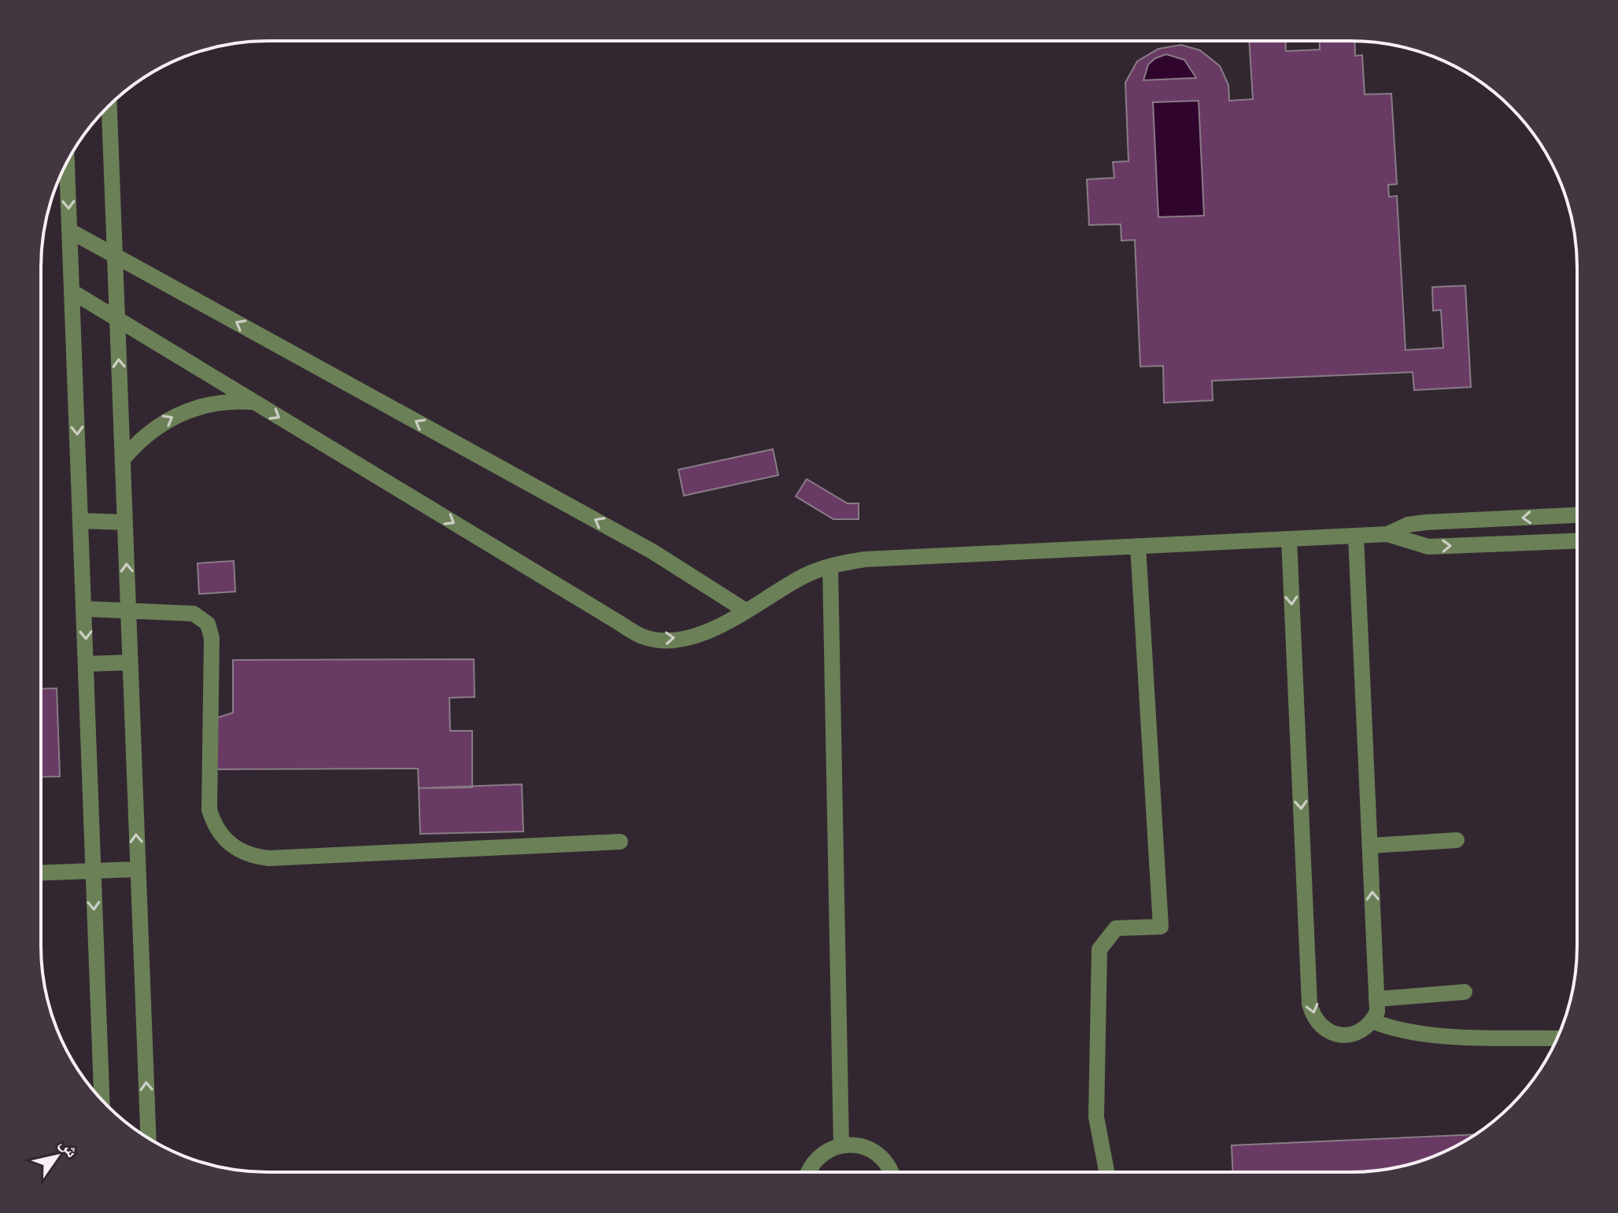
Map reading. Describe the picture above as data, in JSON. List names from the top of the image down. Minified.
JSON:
{"north":"top right"}
